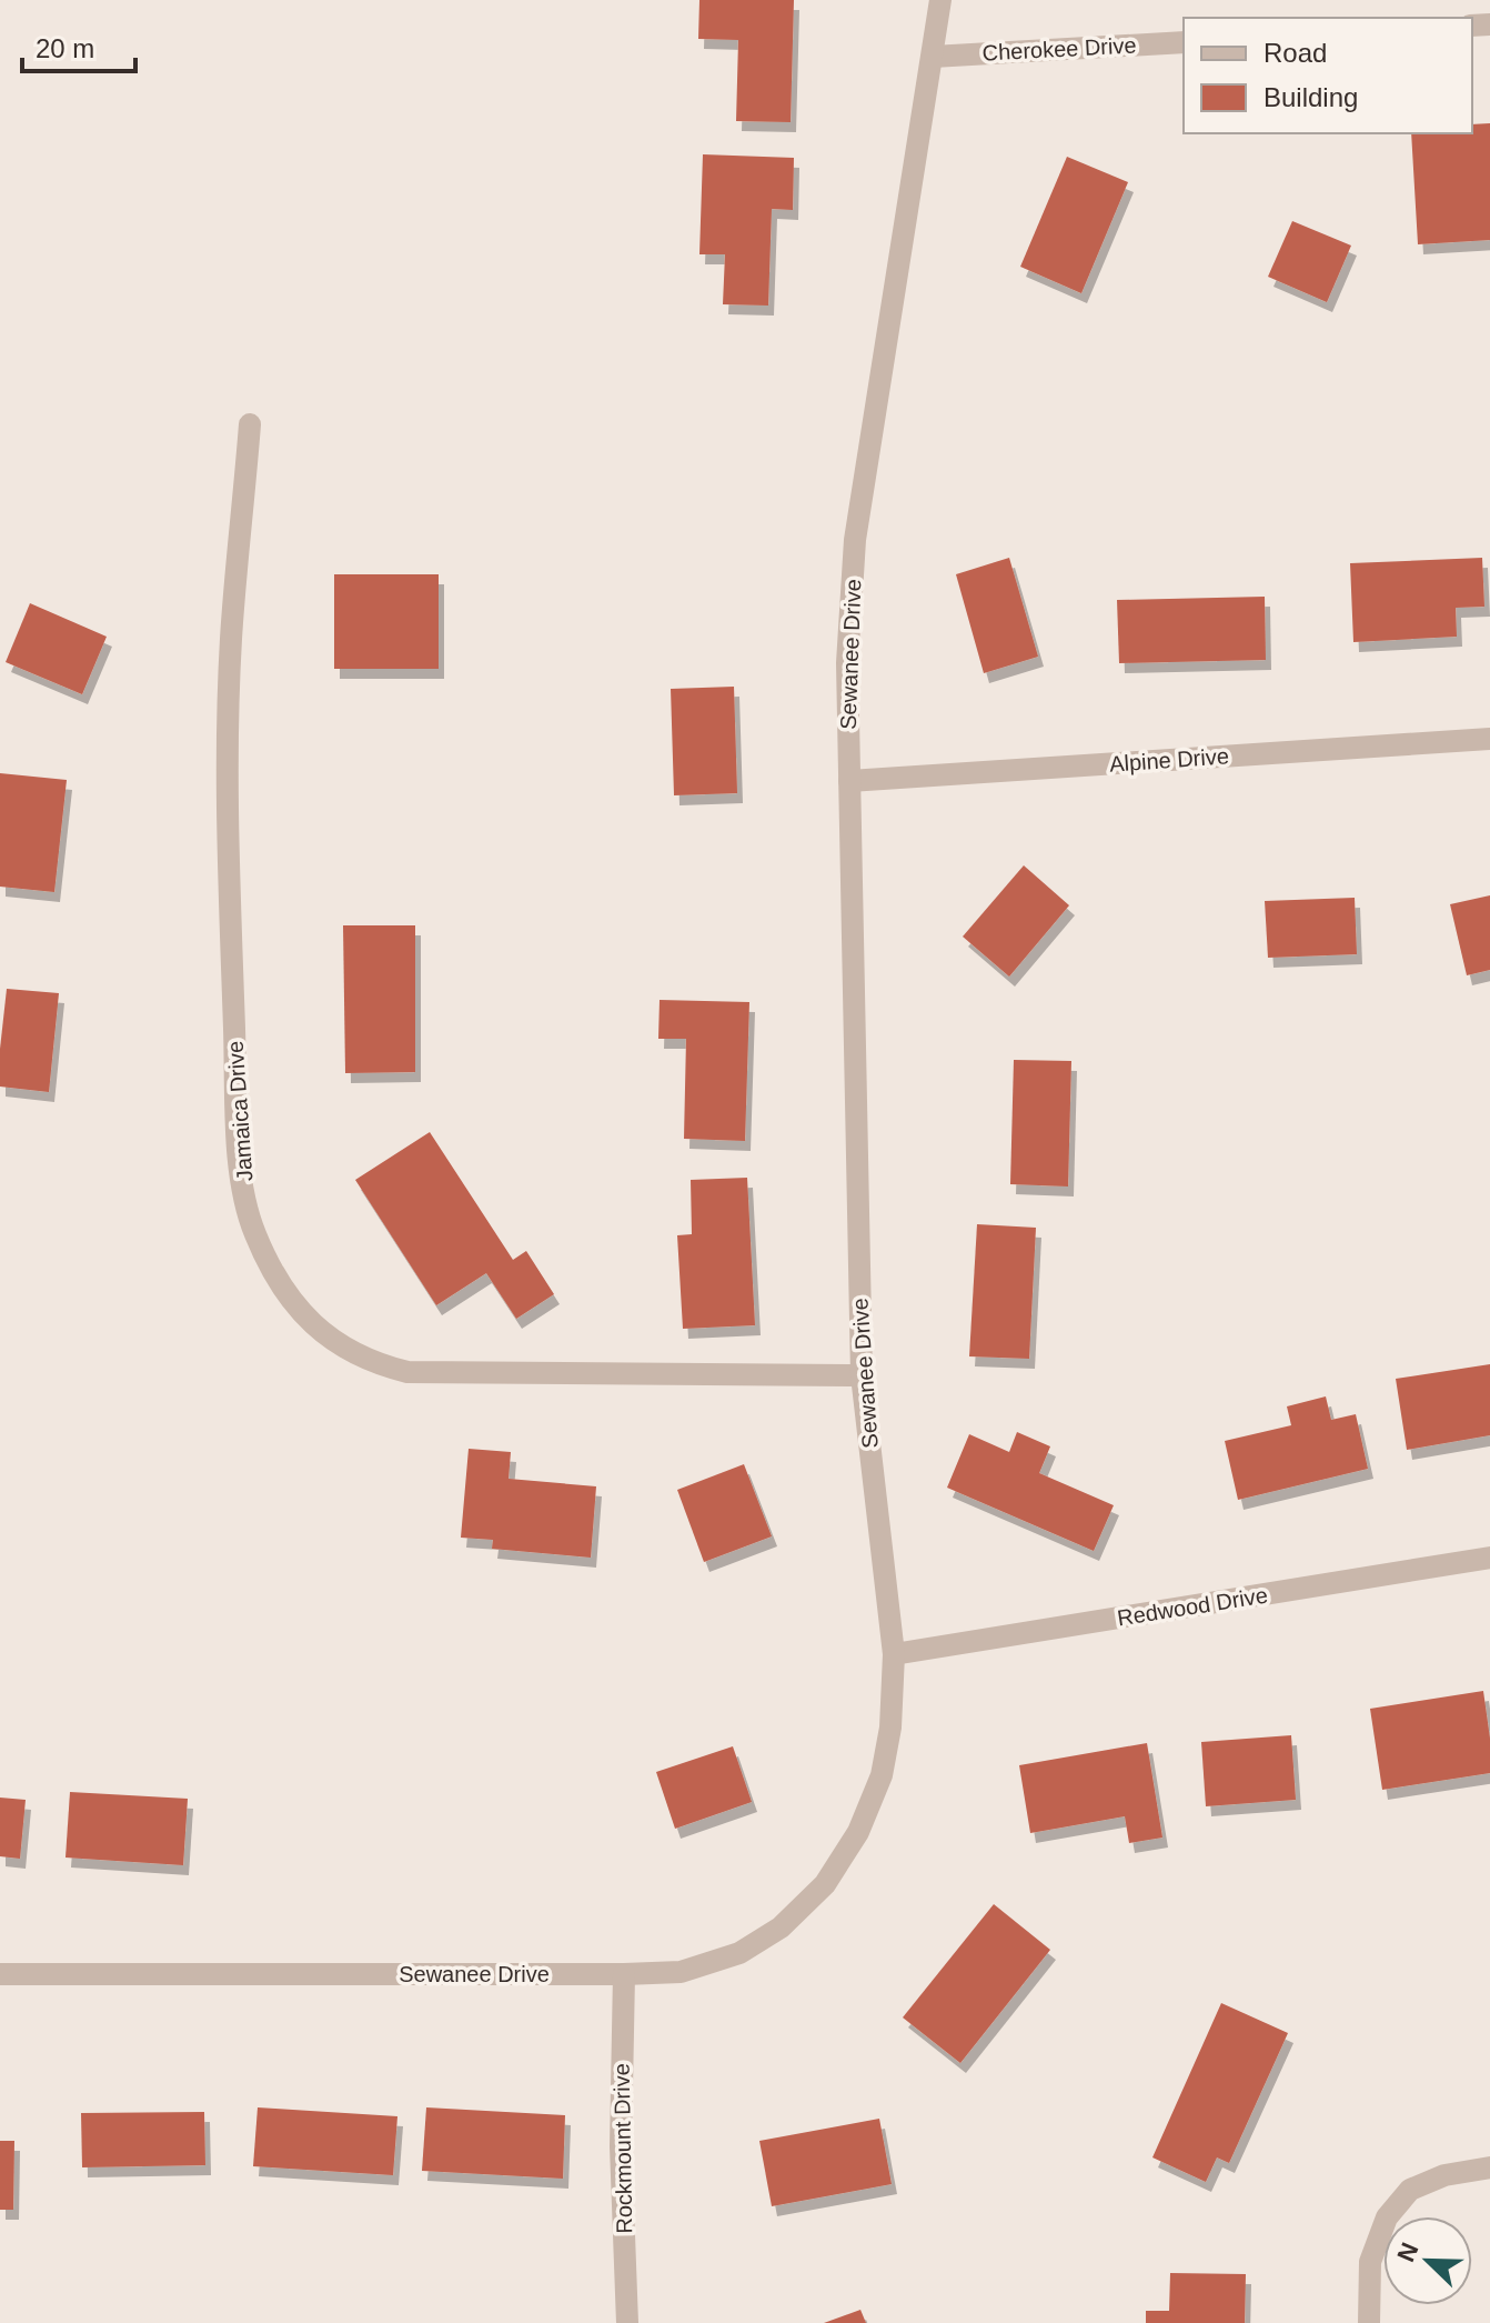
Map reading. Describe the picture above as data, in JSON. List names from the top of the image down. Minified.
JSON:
{"streets":{"street":["Cherokee Drive","Sewanee Drive","Alpine Drive","Jamaica Drive","Redwood Drive","Rockmount Drive"]},"crossings":[["Cherokee Drive","Sewanee Drive"],["Sewanee Drive","Alpine Drive"],["Sewanee Drive","Jamaica Drive"],["Sewanee Drive","Redwood Drive"],["Sewanee Drive","Rockmount Drive"]],"legend":["Road","Building"],"scale_bar":"20 m","north":"top left"}
